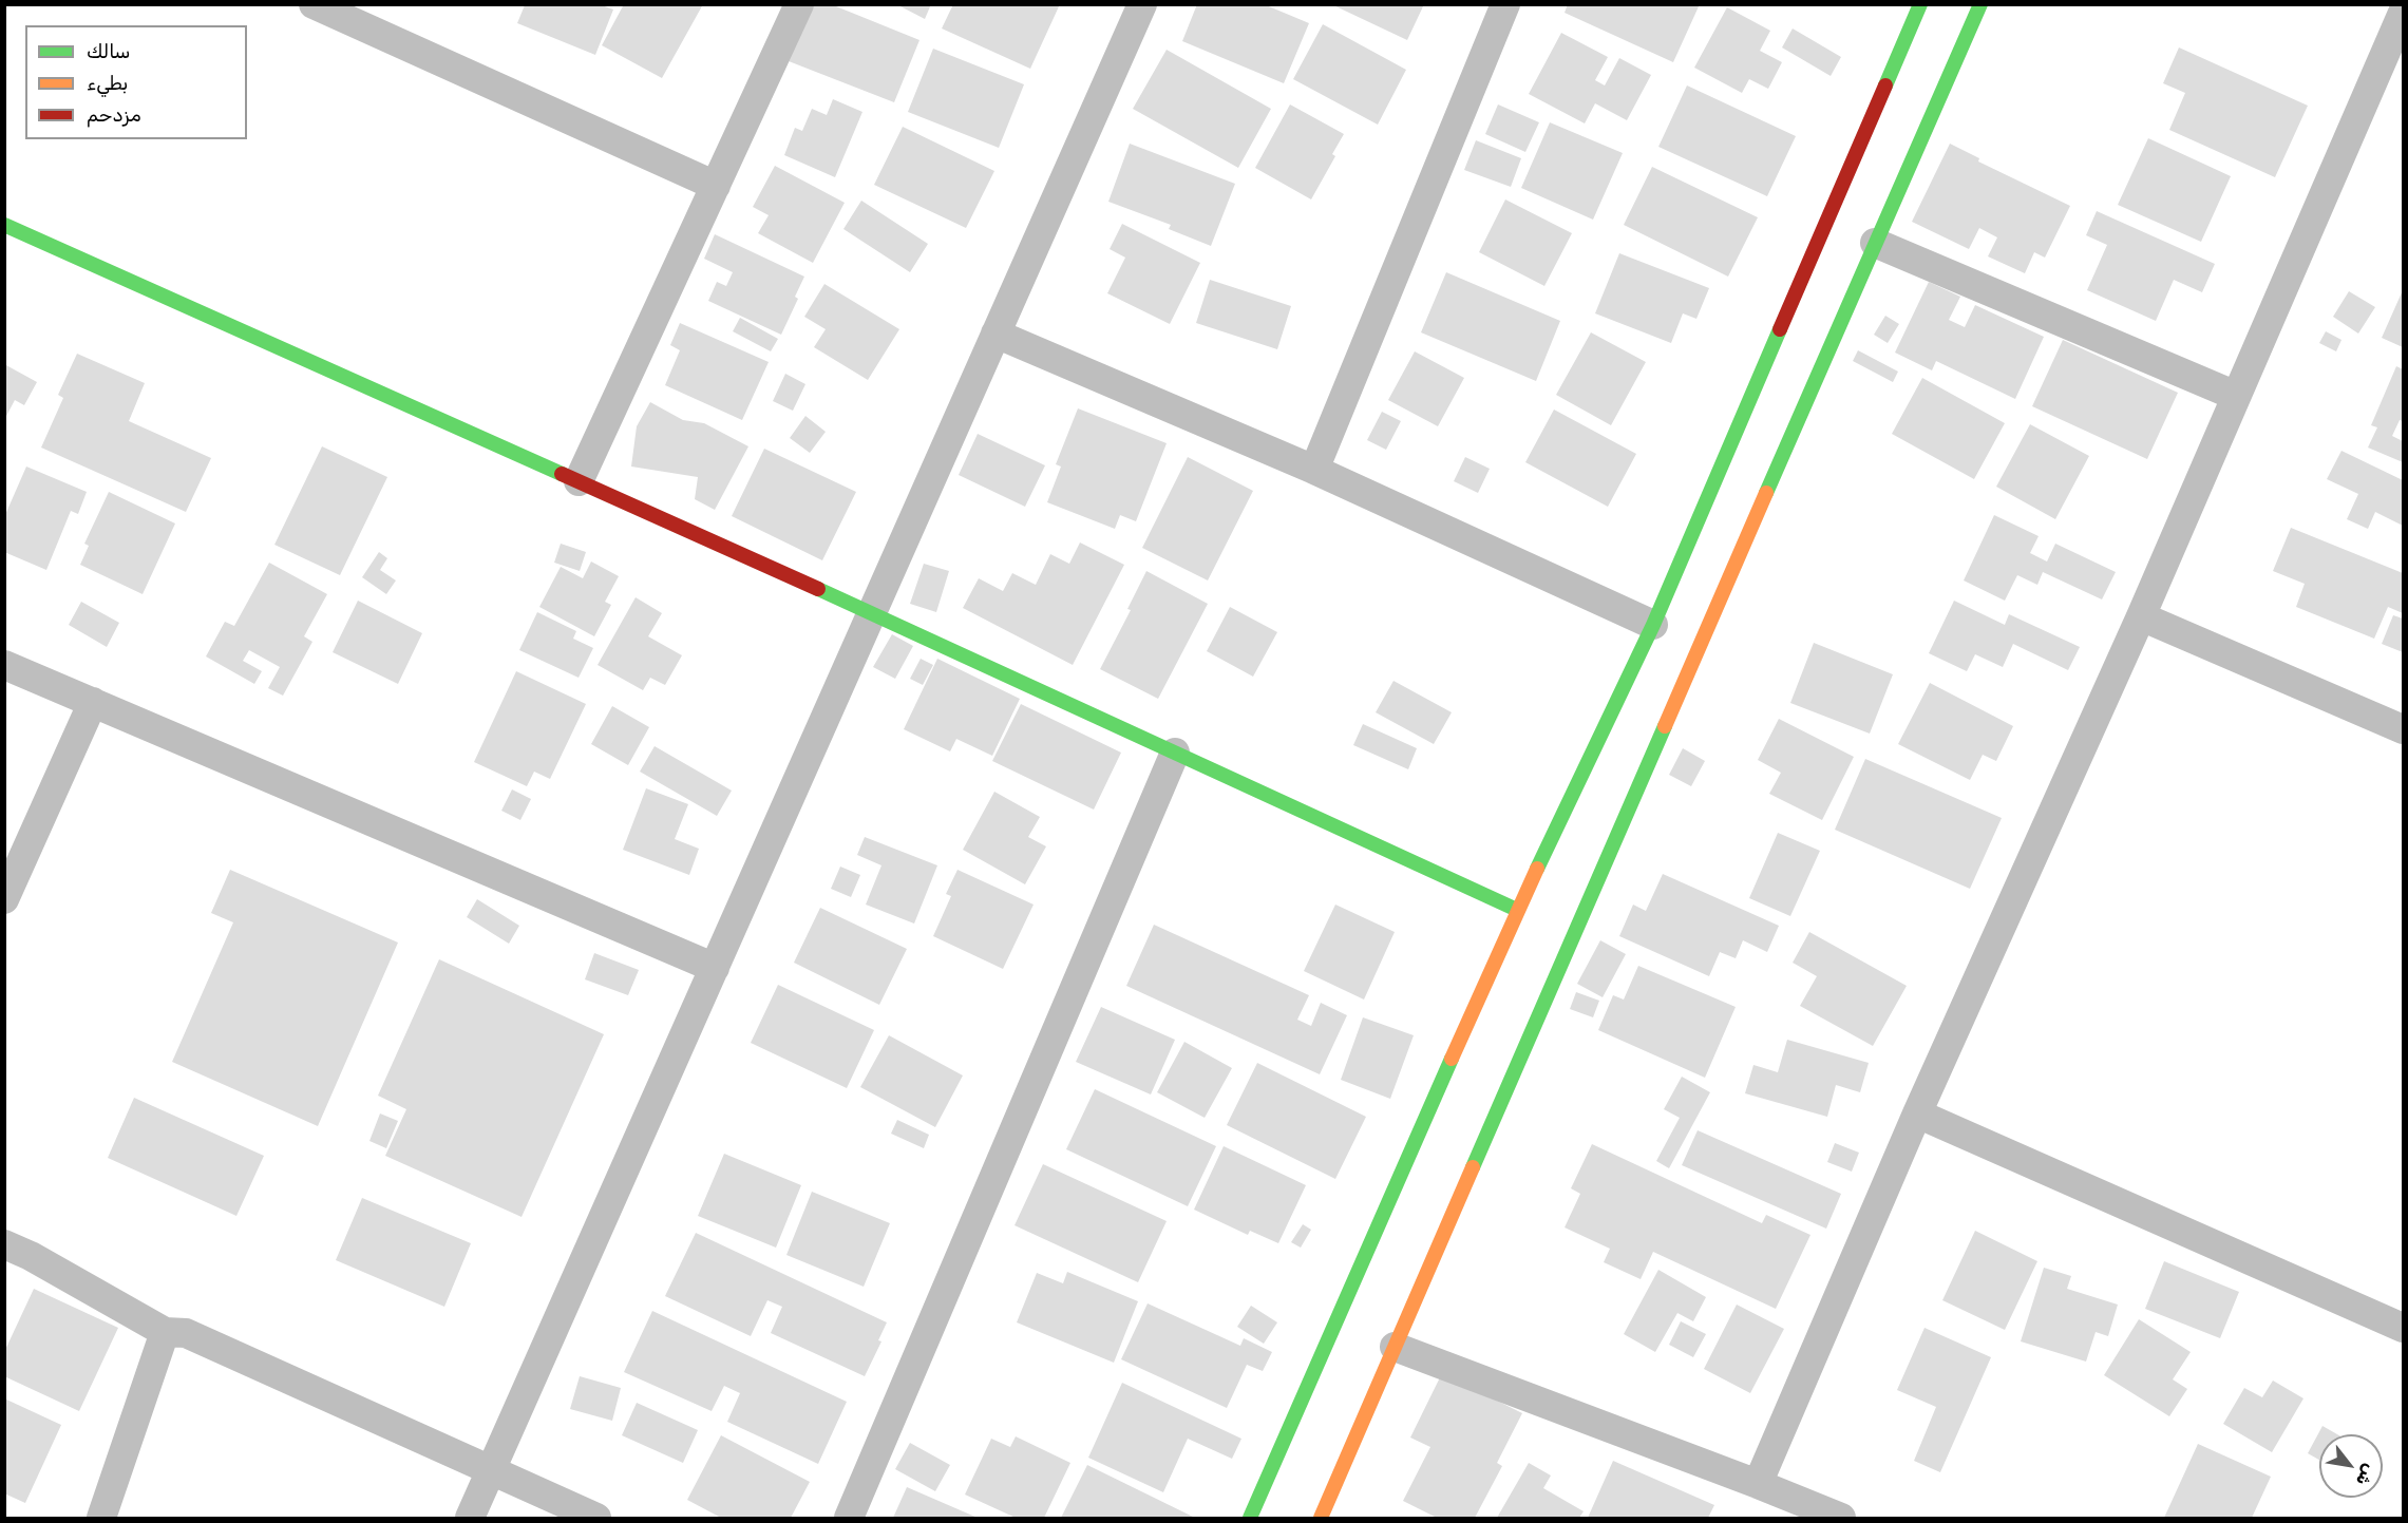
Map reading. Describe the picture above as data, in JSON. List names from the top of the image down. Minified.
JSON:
{"legend":["سالك","بطيء","مزدحم"],"north":"bottom right"}
